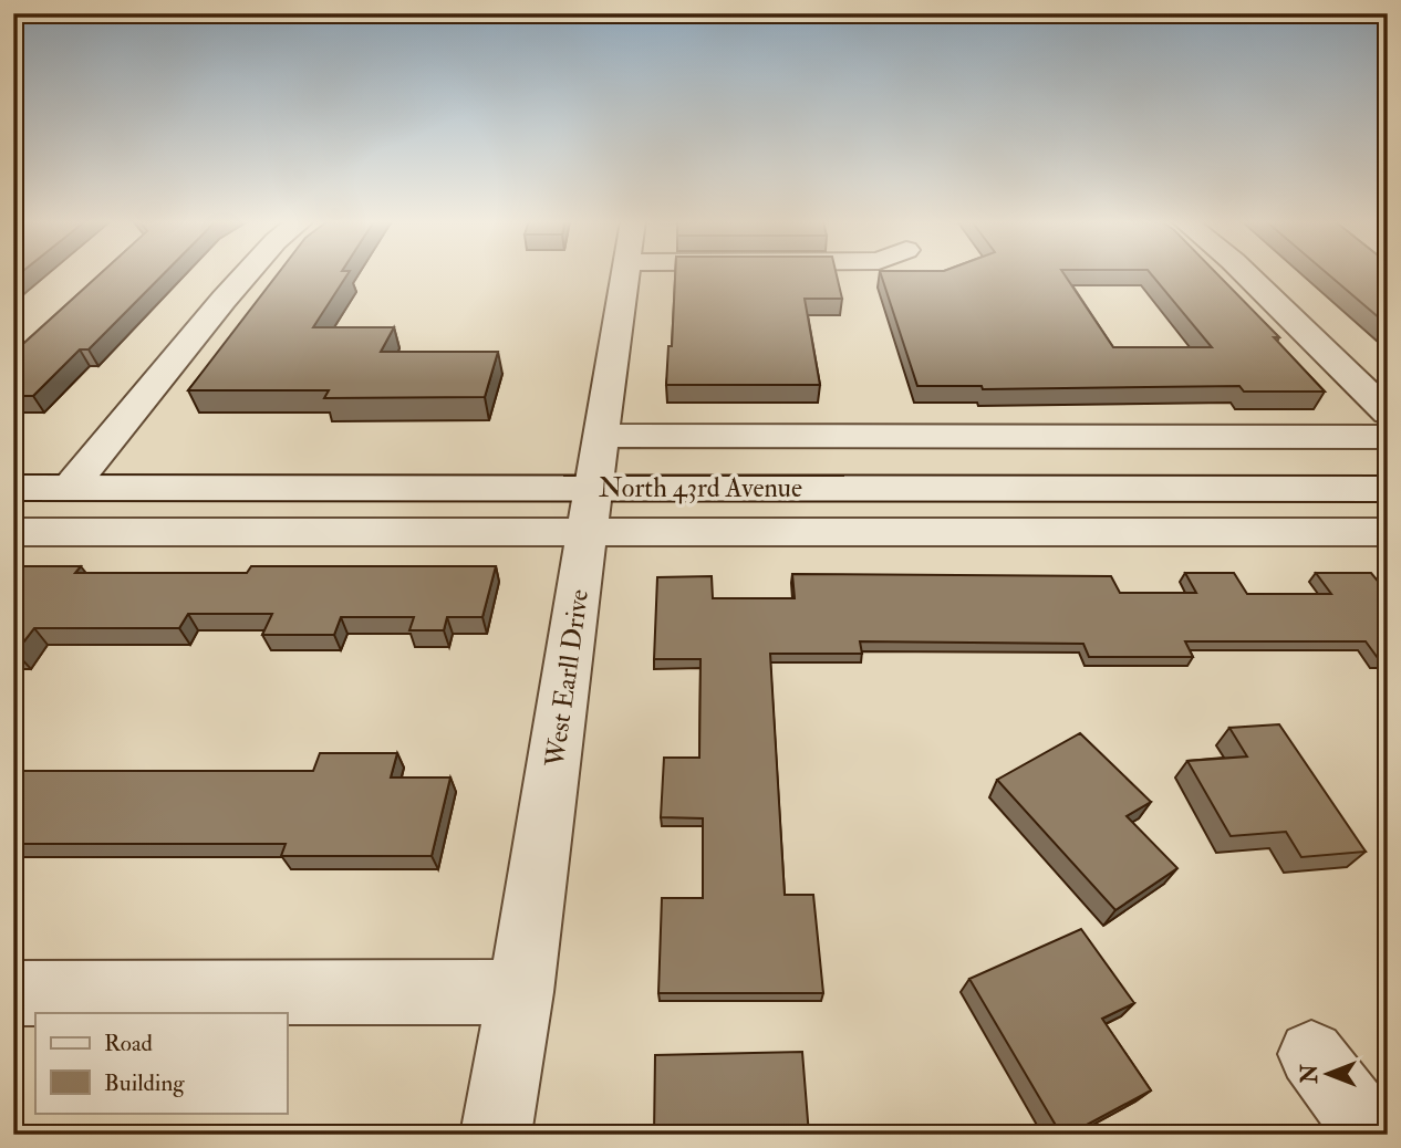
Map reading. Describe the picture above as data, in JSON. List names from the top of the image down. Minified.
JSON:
{"streets":{"street":["North 43rd Avenue","West Earll Drive"]},"crossings":[["North 43rd Avenue","West Earll Drive"]],"legend":["Road","Building"],"north":"left"}
